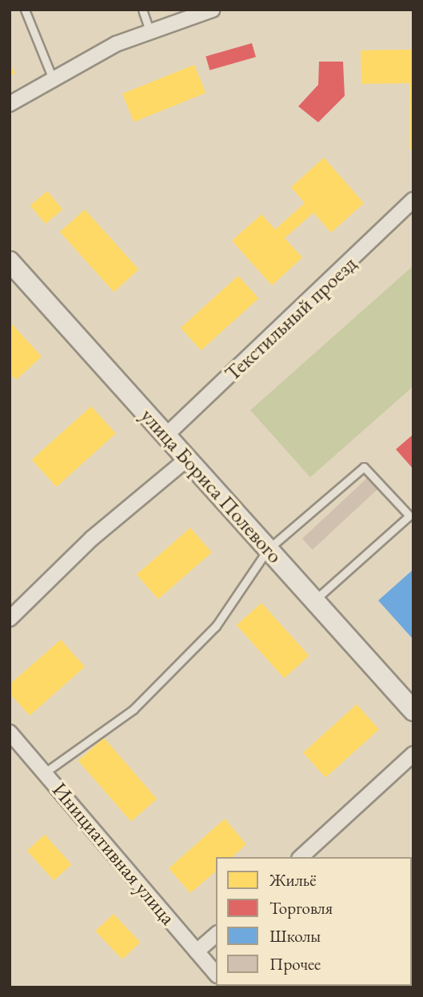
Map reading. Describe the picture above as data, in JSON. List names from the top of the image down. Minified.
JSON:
{"streets":{"main road":["улица Бориса Полевого"],"street":["Текстильный проезд","Инициативная улица"]},"crossings":[["Текстильный проезд","улица Бориса Полевого"]],"legend":["Жильё","Торговля","Школы","Прочее"]}
